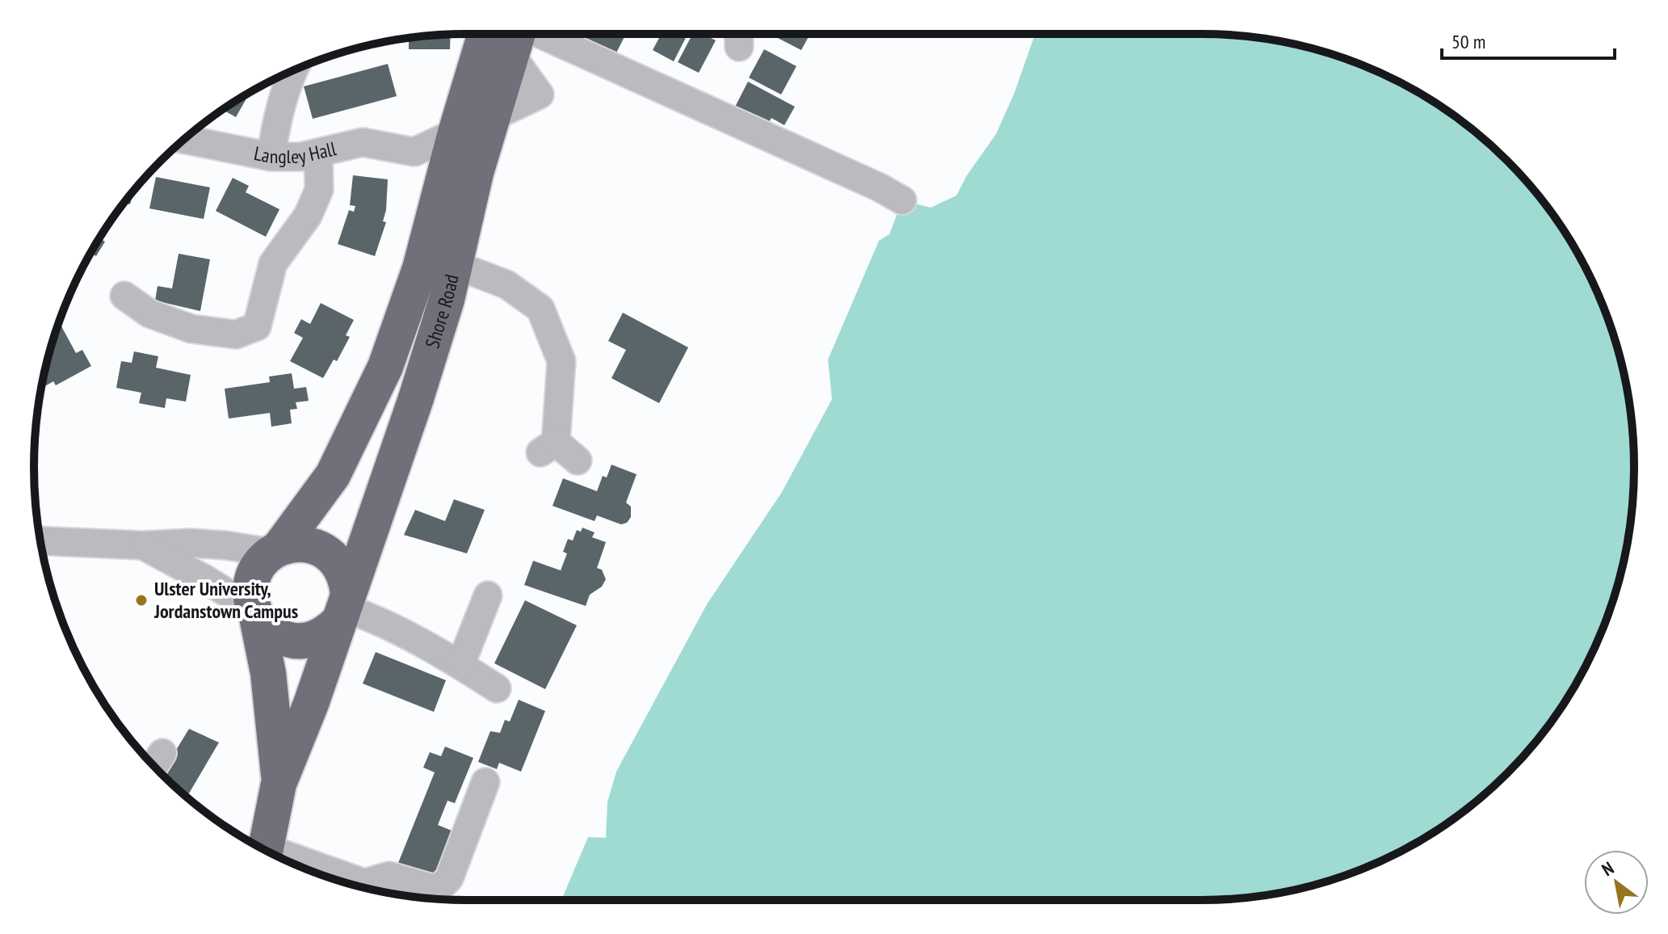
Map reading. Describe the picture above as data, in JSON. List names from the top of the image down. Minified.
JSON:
{"streets":{"highway":["Shore Road"],"street":["Langley Hall"]},"places":["Ulster University, Jordanstown Campus"],"scale_bar":"50 m","north":"top left"}
